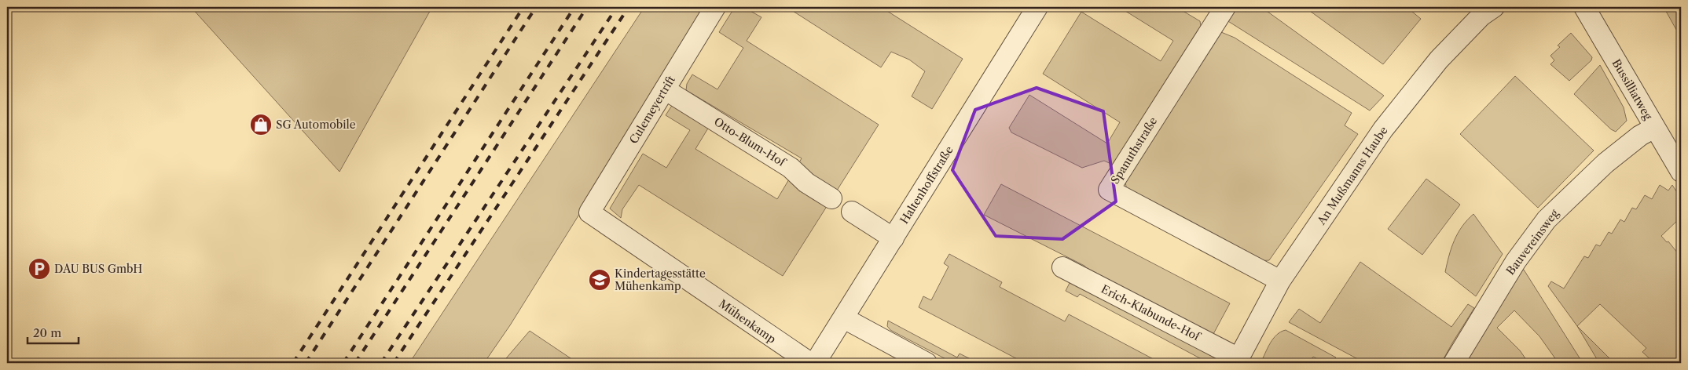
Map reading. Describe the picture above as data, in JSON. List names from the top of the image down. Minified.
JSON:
{"streets":{"street":["Bussilliatweg","Culemeyertrift","Otto-Blum-Hof","Spanuthstraße","An Mußmanns Haube","Haltenhoffstraße","Bauvereinsweg","Erich-Klabunde-Hof","Mühenkamp"]},"crossings":[["Bussilliatweg","Bauvereinsweg"],["Culemeyertrift","Otto-Blum-Hof"],["Culemeyertrift","Mühenkamp"],["Spanuthstraße","An Mußmanns Haube"],["An Mußmanns Haube","Erich-Klabunde-Hof"]],"places":{"shop":["SG Automobile"],"parking":["DAU BUS GmbH"],"school or university":["Kindertagesstätte Mühenkamp"]},"scale_bar":"20 m"}
